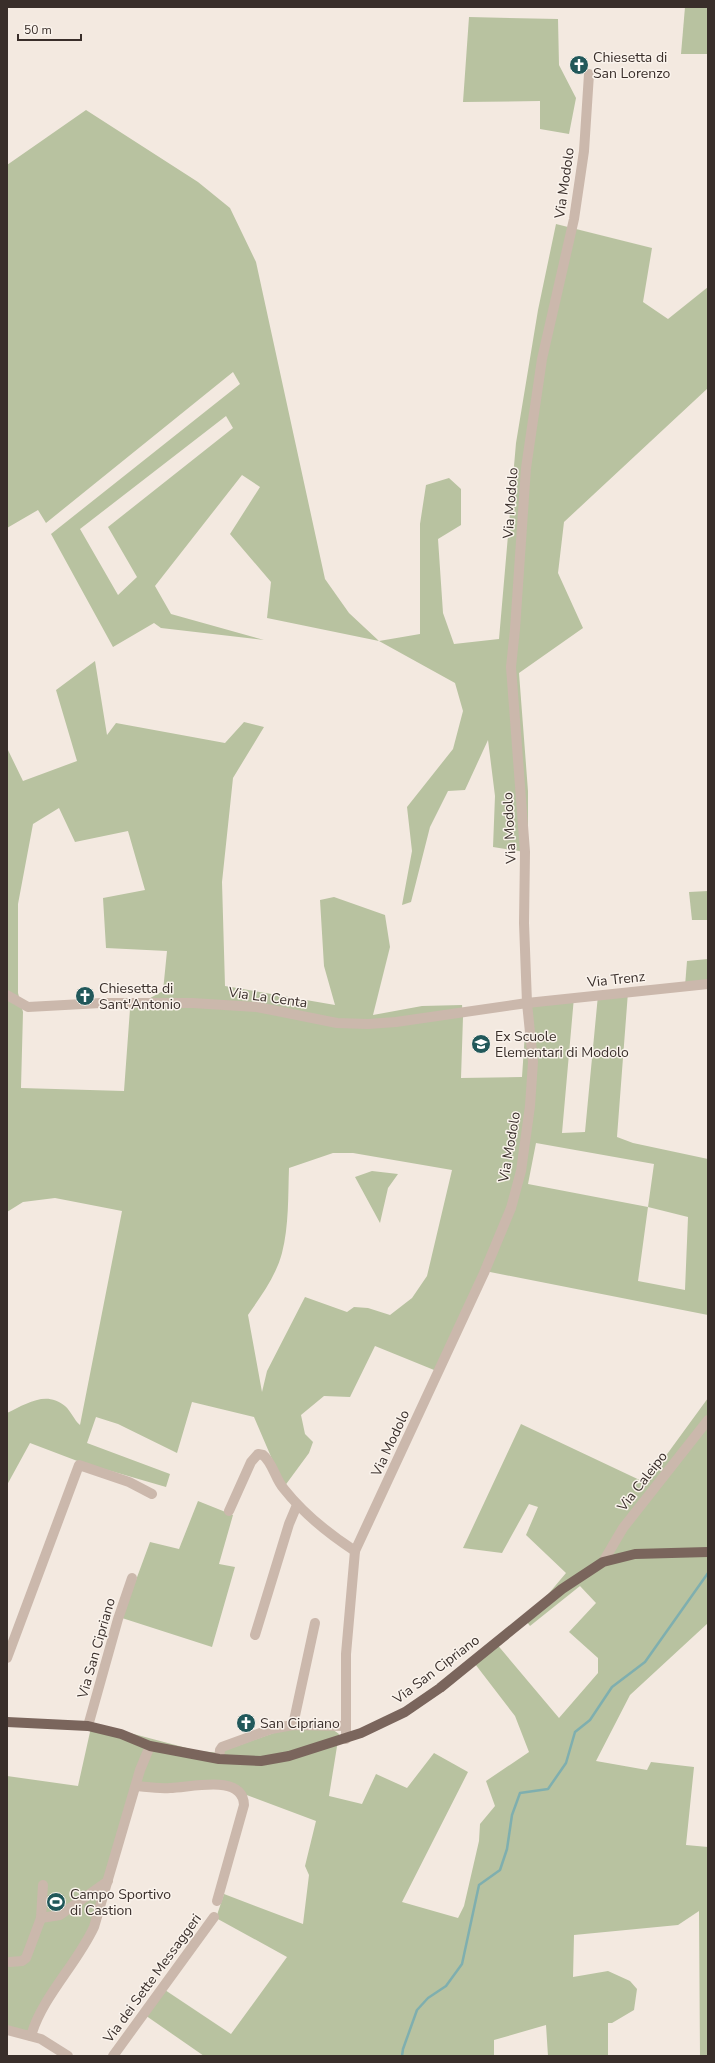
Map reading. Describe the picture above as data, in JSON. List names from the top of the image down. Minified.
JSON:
{"streets":{"main road":["Via San Cipriano"],"street":["Via Modolo","Via Trenz","Via La Centa","Via Caleipo","Via dei Sette Messaggeri"]},"crossings":[["Via Modolo","Via Trenz"],["Via Modolo","Via La Centa"],["Via Modolo","Via San Cipriano"],["Via Trenz","Via La Centa"],["Via Caleipo","Via San Cipriano"]],"places":{"church":["Chiesetta di San Lorenzo","Chiesetta di Sant'Antonio","San Cipriano"],"school or university":["Ex Scuole Elementari di Modolo"],"sports":["Campo Sportivo di Castion"]},"scale_bar":"50 m"}
